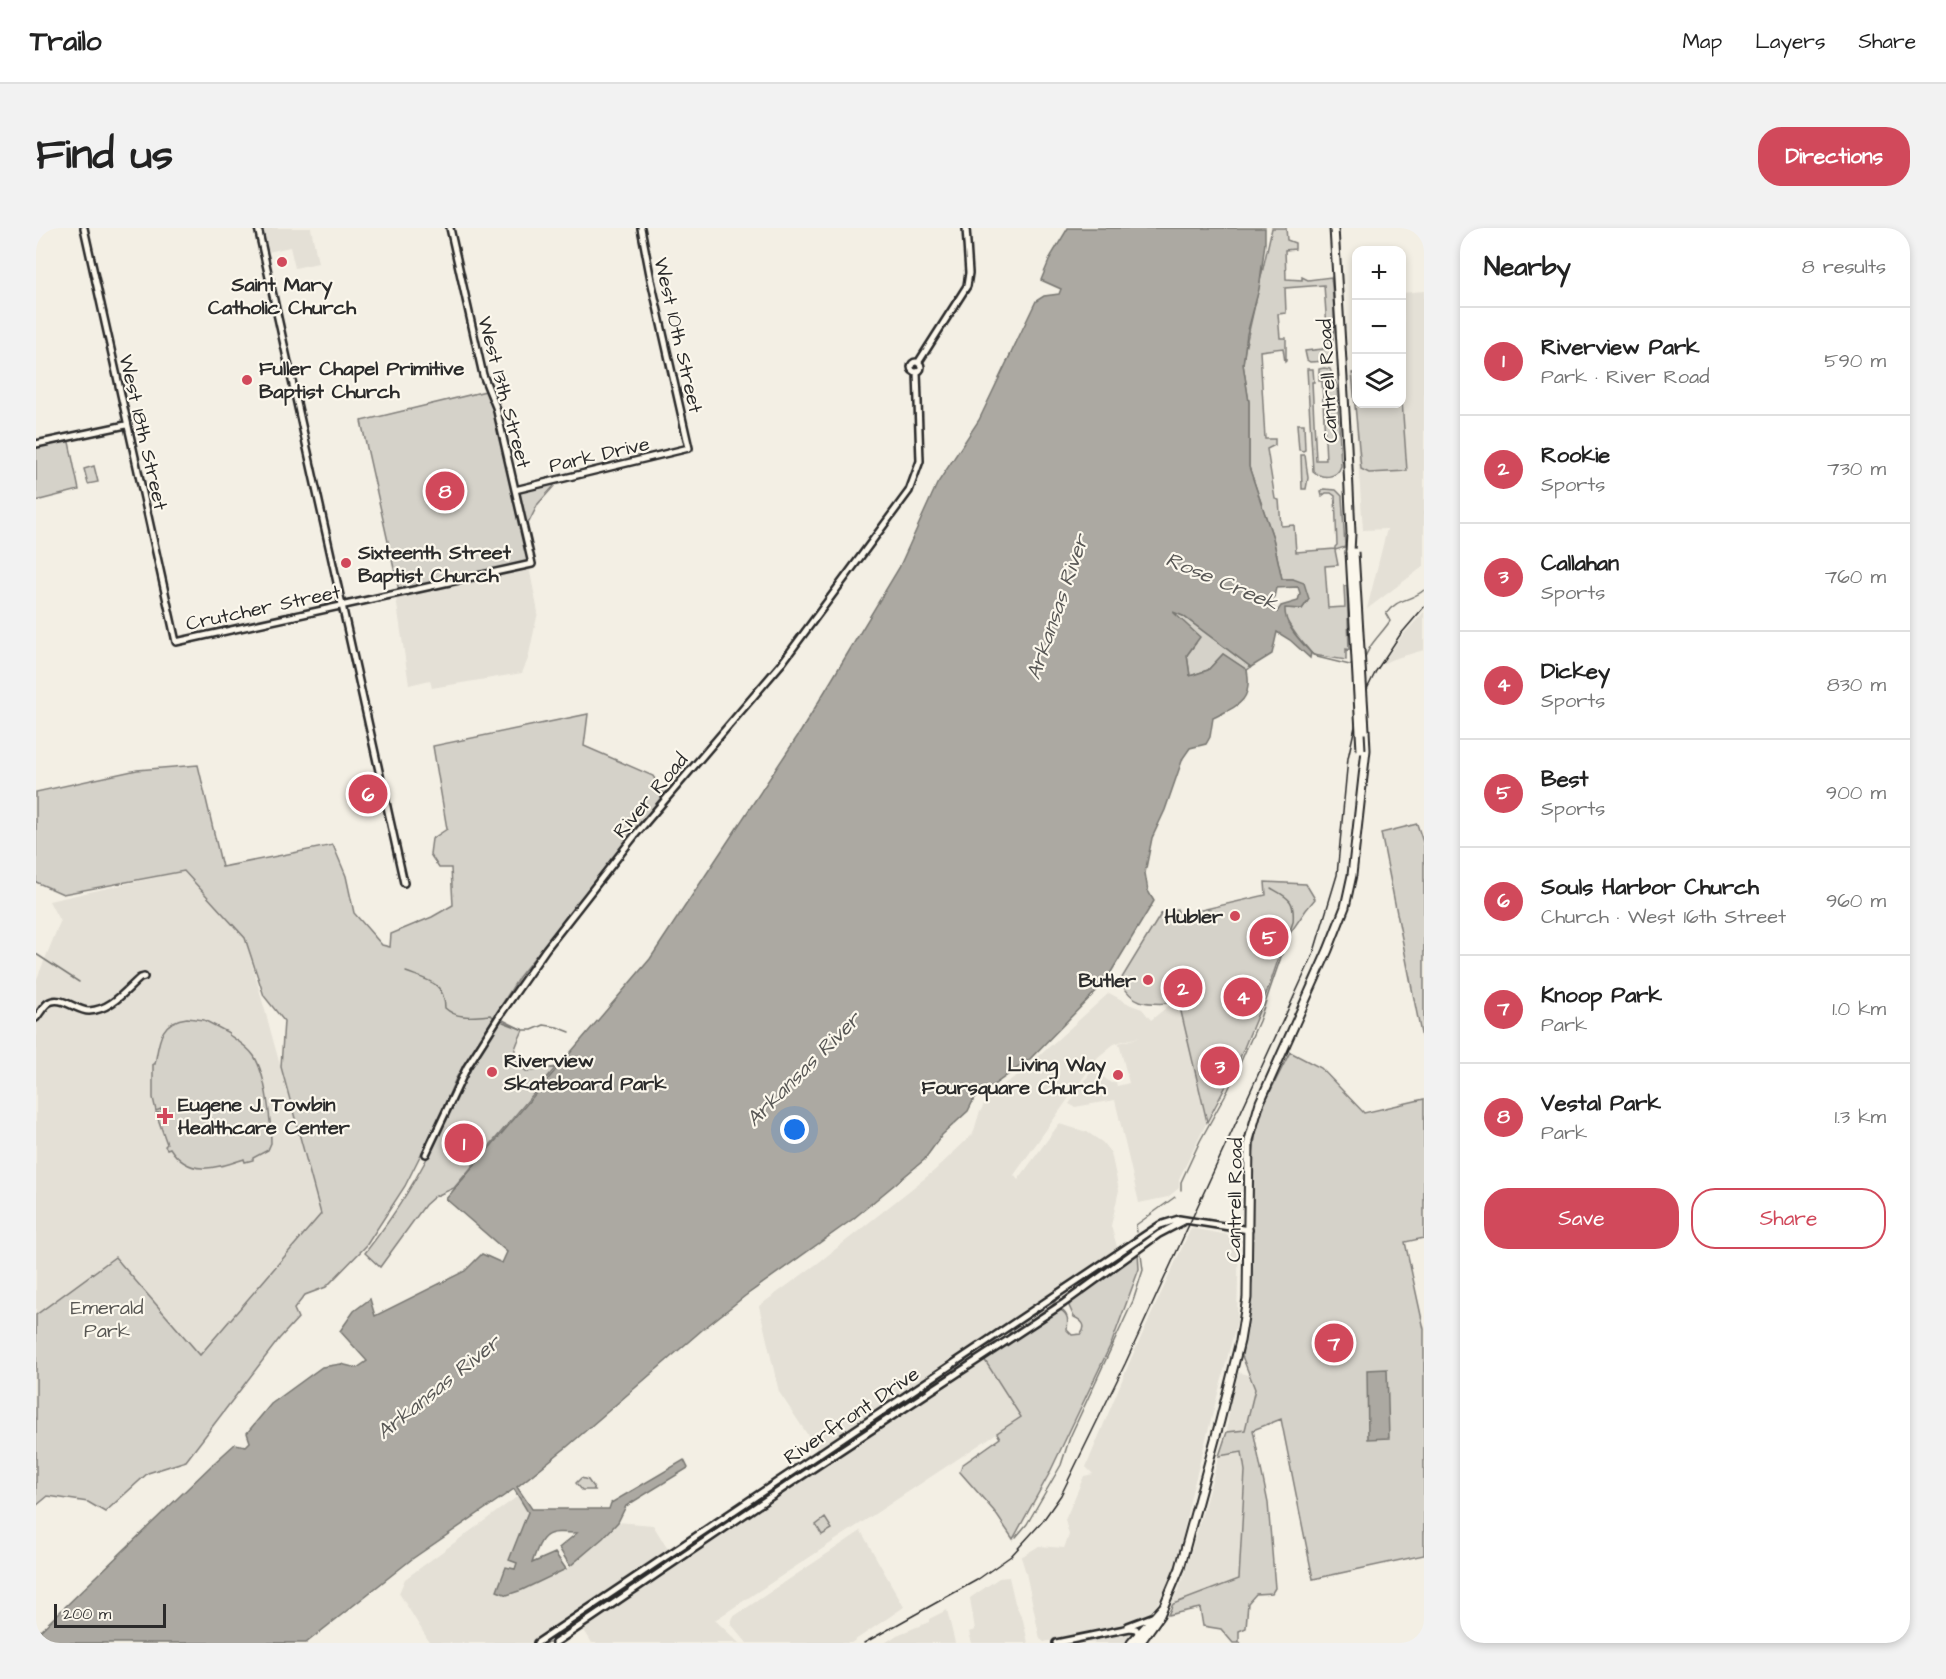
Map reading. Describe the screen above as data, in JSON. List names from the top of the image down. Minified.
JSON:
{"streets":{"main road":["Cantrell Road"],"street":["West 10th Street","West 13th Street","West 18th Street","Park Drive","Crutcher Street","River Road","Riverfront Drive"]},"crossings":[["West 10th Street","Park Drive"],["Cantrell Road","Riverfront Drive"],["West 13th Street","Park Drive"],["West 13th Street","Crutcher Street"],["West 18th Street","Crutcher Street"]],"water":["Rose Creek","Arkansas River"],"parks":["Emerald Park"],"places":{"other":["Saint Mary Catholic Church","Fuller Chapel Primitive Baptist Church","Sixteenth Street Baptist Church","Hubler","Butler","Riverview Skateboard Park","Living Way Foursquare Church"],"health":["Eugene J. Towbin Healthcare Center"]},"scale_bar":"200 m","page":{"header":"Trailo","nav":["Map","Layers","Share"],"title":"Find us","buttons":["Directions",["Save","Share"]],"heading":["Nearby","8 results"],"map_buttons":["+","−"],"list":[{"mark":"1","name":"Riverview Park","note":"Park · River Road","value":"590 m"},{"mark":"2","name":"Rookie","note":"Sports","value":"730 m"},{"mark":"3","name":"Callahan","note":"Sports","value":"760 m"},{"mark":"4","name":"Dickey","note":"Sports","value":"830 m"},{"mark":"5","name":"Best","note":"Sports","value":"900 m"},{"mark":"6","name":"Souls Harbor Church","note":"Church · West 16th Street","value":"960 m"},{"mark":"7","name":"Knoop Park","note":"Park","value":"1.0 km"},{"mark":"8","name":"Vestal Park","note":"Park","value":"1.3 km"}],"pins":["8","6","5","2","4","3","1","7"],"scale":"200 m"}}
